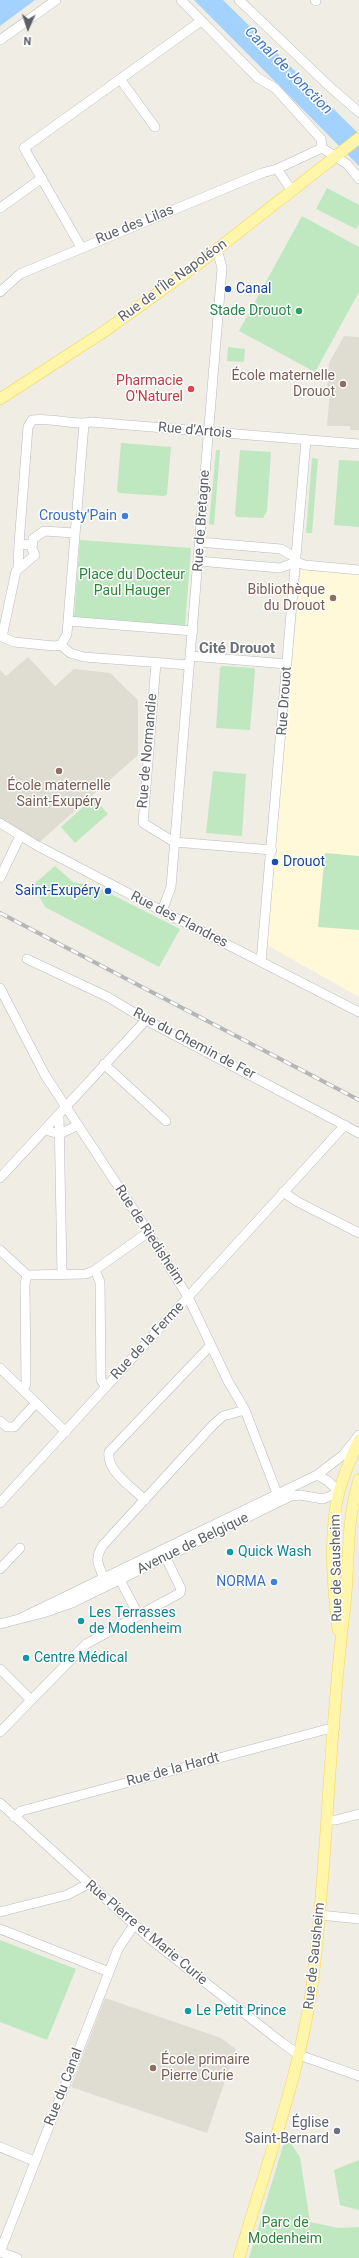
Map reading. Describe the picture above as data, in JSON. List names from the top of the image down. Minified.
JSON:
{"streets":{"main road":["Rue de l'Île Napoléon","Rue de Sausheim"],"street":["Rue des Lilas","Rue d'Artois","Rue de Bretagne","Rue Drouot","Rue de Normandie","Rue des Flandres","Rue du Chemin de Fer","Rue de Riedisheim","Rue de la Ferme","Avenue de Belgique","Rue de la Hardt","Rue Pierre et Marie Curie","Rue du Canal"]},"crossings":[["Rue de l'Île Napoléon","Rue de Bretagne"],["Rue d'Artois","Rue de Bretagne"],["Rue d'Artois","Rue Drouot"],["Rue de Bretagne","Rue de Normandie"],["Rue de Bretagne","Rue des Flandres"],["Rue Drouot","Rue de Normandie"],["Rue Drouot","Rue des Flandres"],["Rue du Chemin de Fer","Rue de la Ferme"],["Rue de Riedisheim","Rue de la Ferme"],["Rue de Riedisheim","Avenue de Belgique"],["Avenue de Belgique","Rue de Sausheim"],["Rue de Sausheim","Rue de la Hardt"],["Rue de Sausheim","Rue Pierre et Marie Curie"],["Rue de la Hardt","Rue Pierre et Marie Curie"],["Rue Pierre et Marie Curie","Rue du Canal"]],"districts":["Cité Drouot"],"water":["Canal de Jonction"],"parks":["Place du Docteur Paul Hauger","Parc de Modenheim"],"places":["Canal","Stade Drouot","École maternelle Drouot","Pharmacie O'Naturel","Crousty'Pain","Bibliothèque du Drouot","École maternelle Saint-Exupéry","Drouot","Saint-Exupéry","Quick Wash","NORMA","Les Terrasses de Modenheim","Centre Médical","Le Petit Prince","École primaire Pierre Curie","Église Saint-Bernard"],"north":"bottom"}
